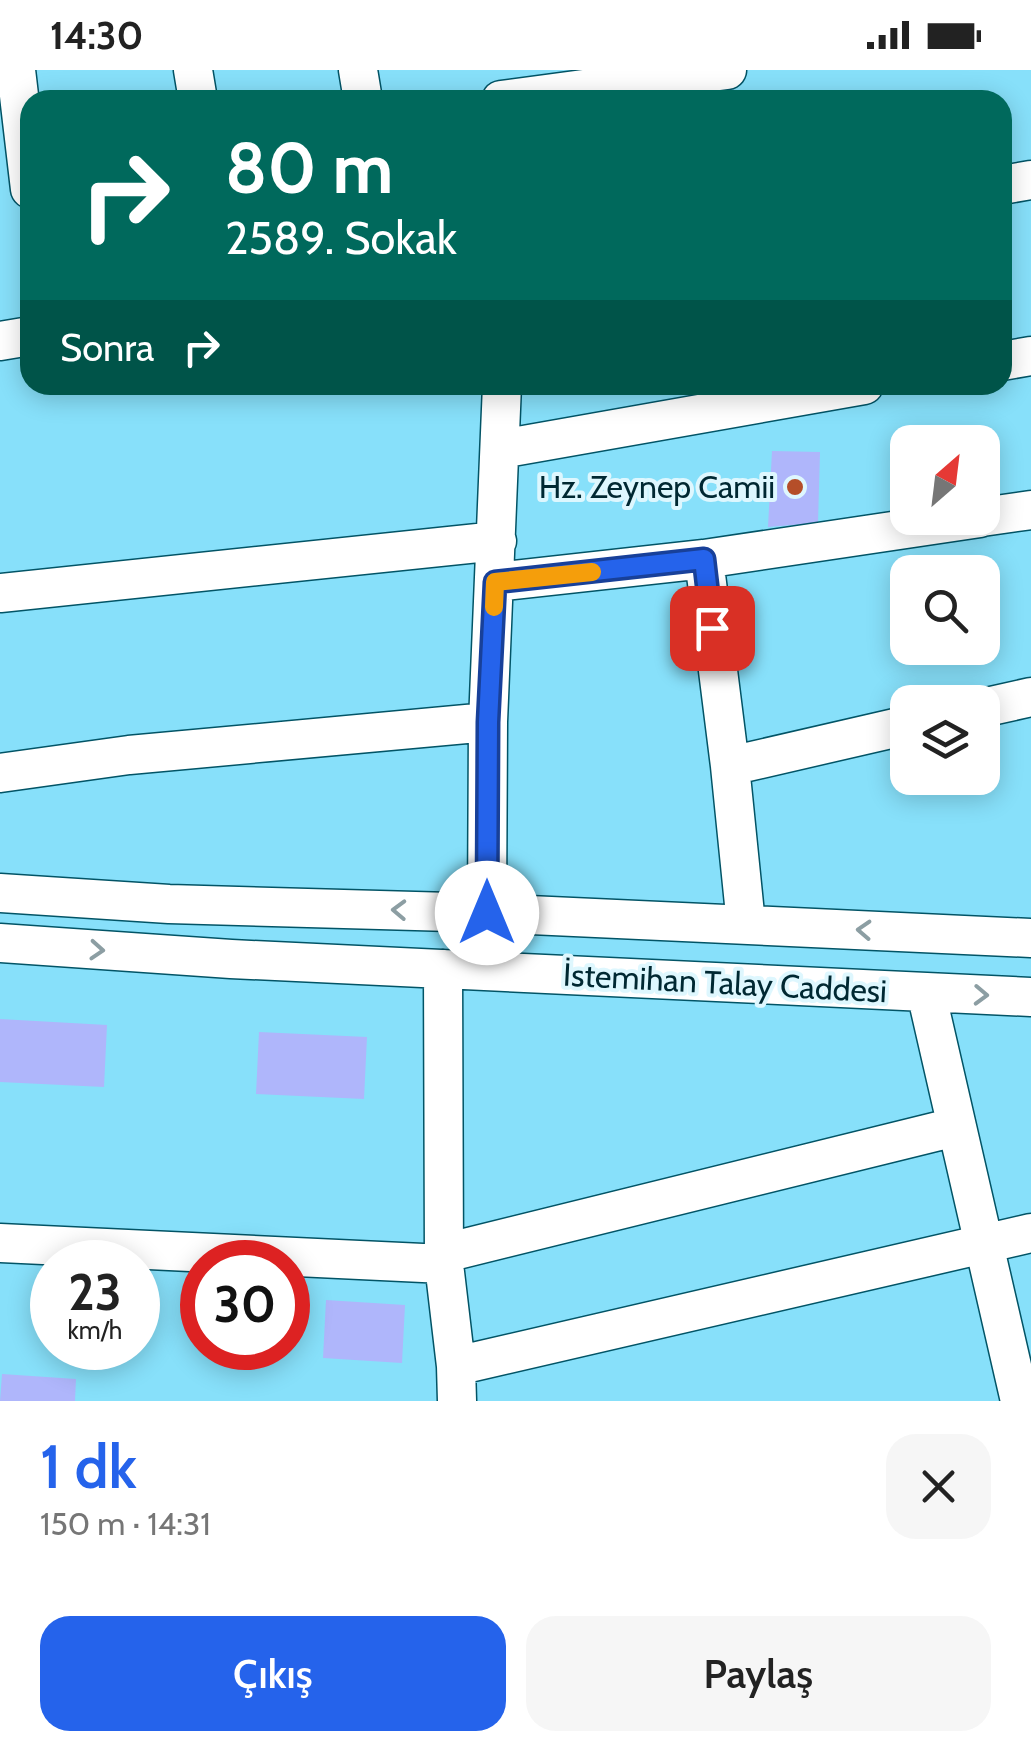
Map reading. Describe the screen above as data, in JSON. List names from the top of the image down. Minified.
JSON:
{"streets":{"street":["İstemihan Talay Caddesi"]},"places":["Hz. Zeynep Camii"],"north":"top right","page":{"status":"14:30","turn":["80 m","2589. Sokak"],"then":"Sonra","speed":"23 km/h","limit":"30","heading":["1 dk","150 m · 14:31"],"buttons":["Çıkış","Paylaş"]}}
